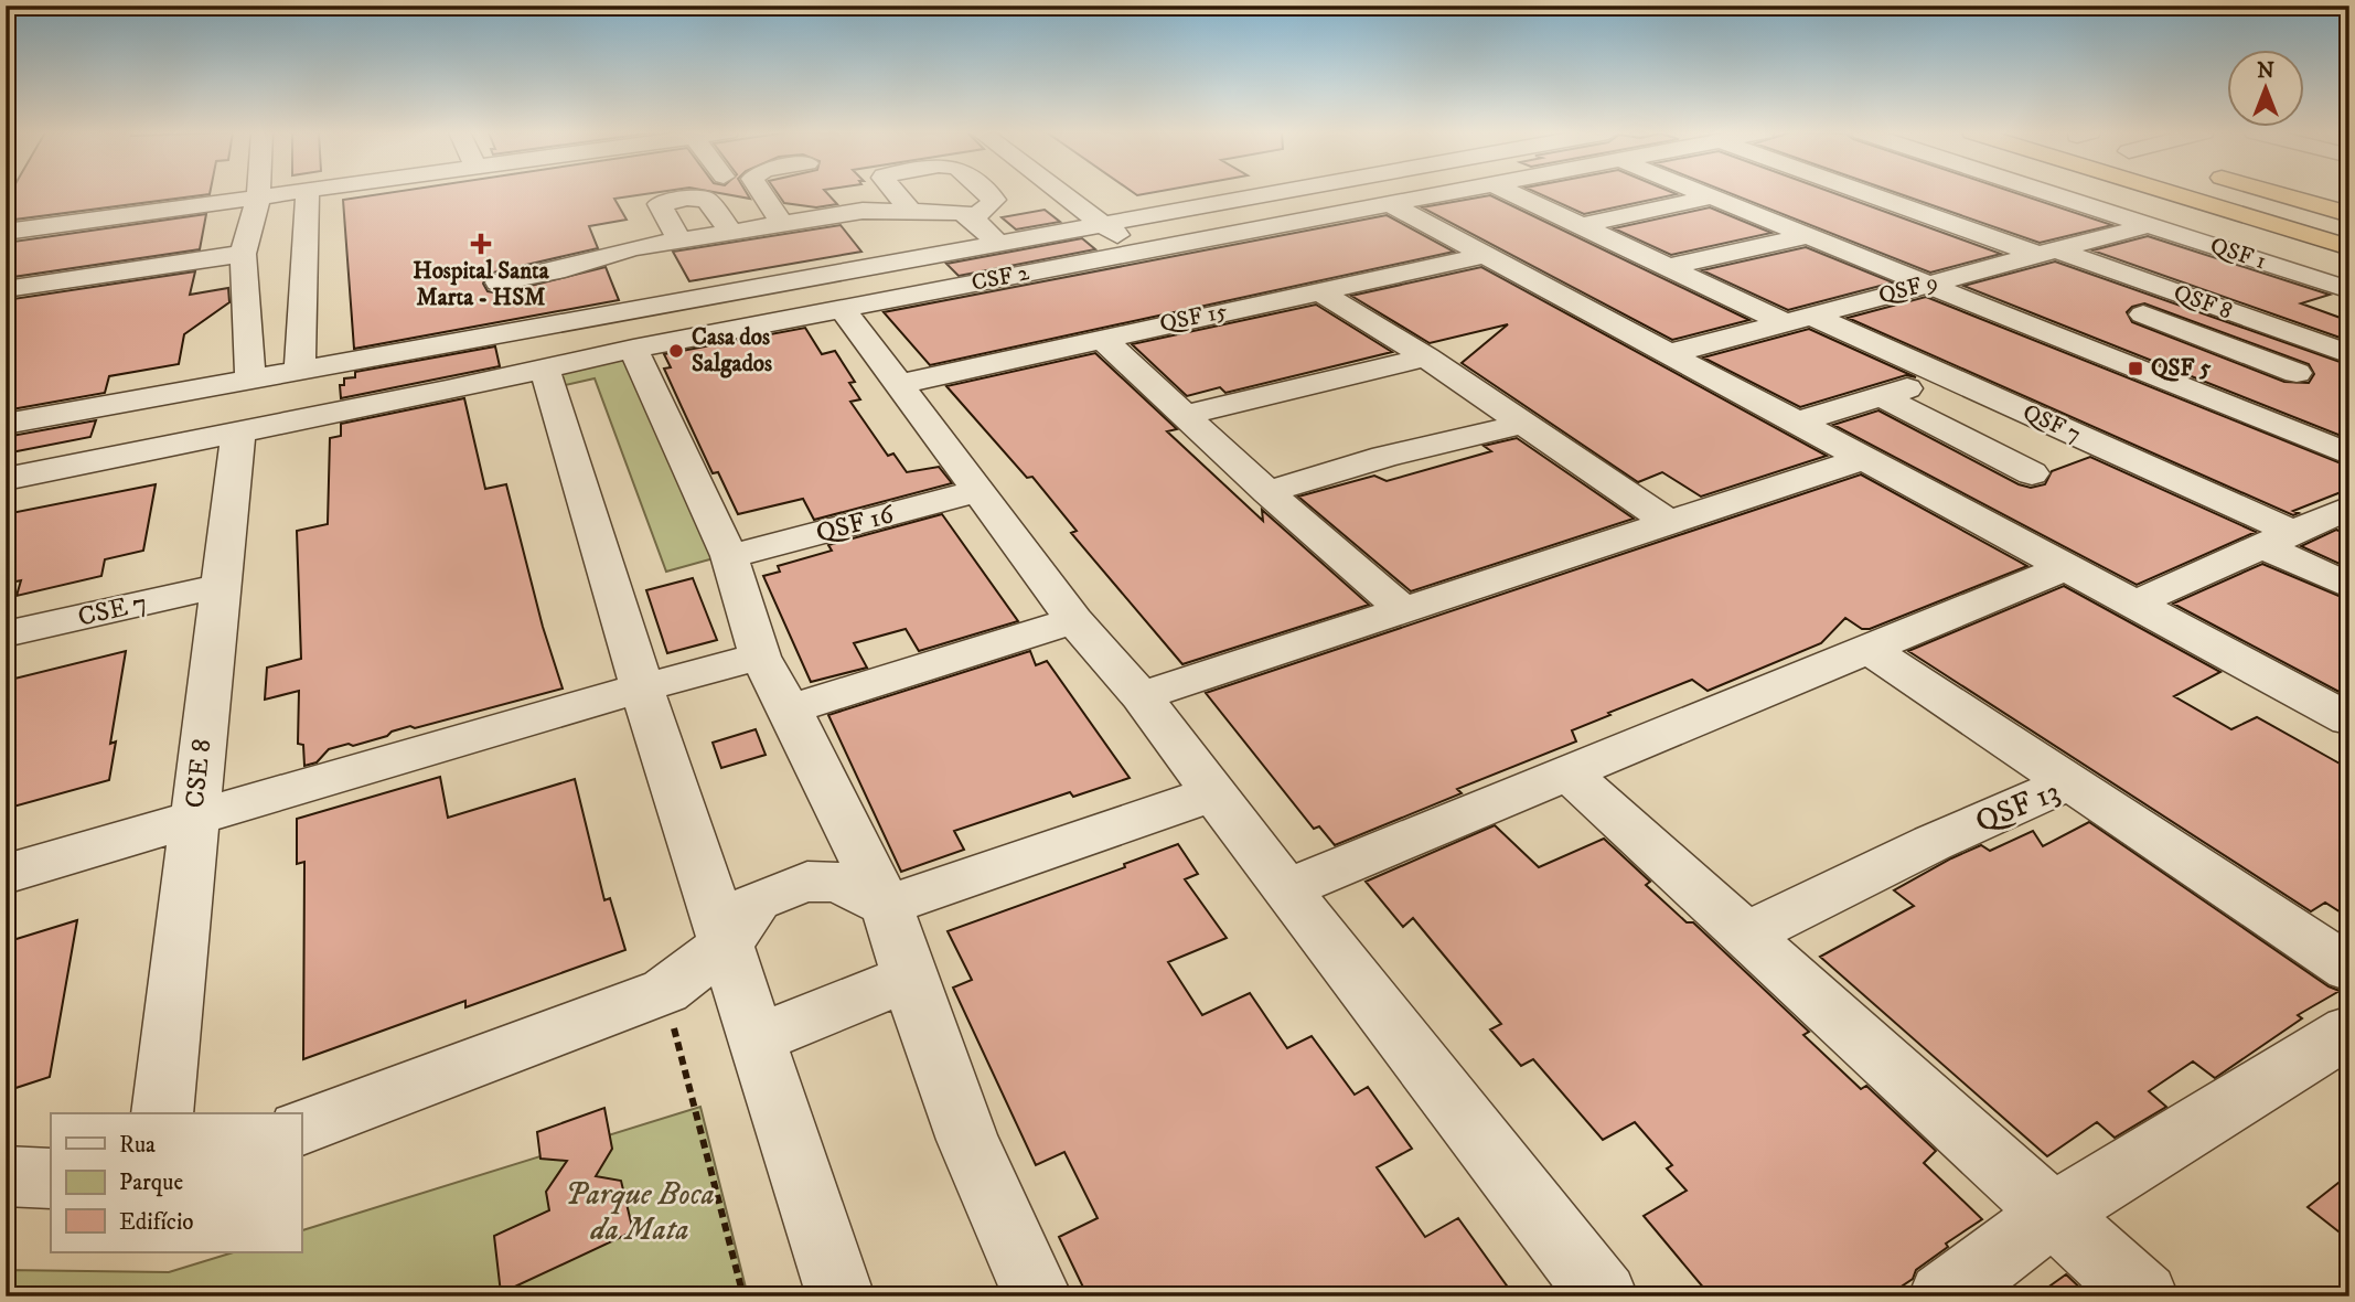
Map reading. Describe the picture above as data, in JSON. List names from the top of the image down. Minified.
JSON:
{"streets":{"street":["QSF 1","CSF 2","QSF 9","QSF 8","QSF 15","QSF 7","QSF 16","CSE 7","CSE 8","QSF 13"]},"crossings":[["QSF 1","QSF 9"],["QSF 9","QSF 8"],["QSF 9","QSF 7"],["CSE 7","CSE 8"]],"parks":["Parque Boca da Mata"],"places":{"health":["Hospital Santa Marta - HSM"],"other":["Casa dos Salgados"],"transit":["QSF 5"]},"legend":["Rua","Parque","Edifício"],"north":"top"}
